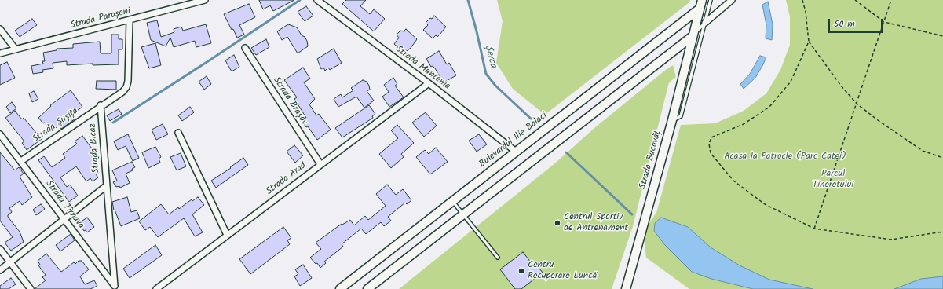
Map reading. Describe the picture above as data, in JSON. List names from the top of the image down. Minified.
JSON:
{"streets":{"main road":["Bulevardul Ilie Balaci","Strada Bucovăț"],"street":["Strada Paroșeni","Strada Muntenia","Strada Brașov","Strada Șușița","Strada Bicaz","Strada Arad","Strada Tîrnava"]},"crossings":[["Strada Muntenia","Bulevardul Ilie Balaci"],["Strada Muntenia","Strada Arad"],["Strada Brașov","Strada Arad"],["Strada Șușița","Strada Bicaz"],["Strada Șușița","Strada Tîrnava"],["Bulevardul Ilie Balaci","Strada Bucovăț"],["Strada Bicaz","Strada Tîrnava"]],"water":["Șerca"],"parks":["Acasa la Patrocle (Parc Catei)","Parcul Tineretului"],"places":["Centrul Sportiv de Antrenament","Centru Recuperare Luncă"],"scale_bar":"50 m"}
